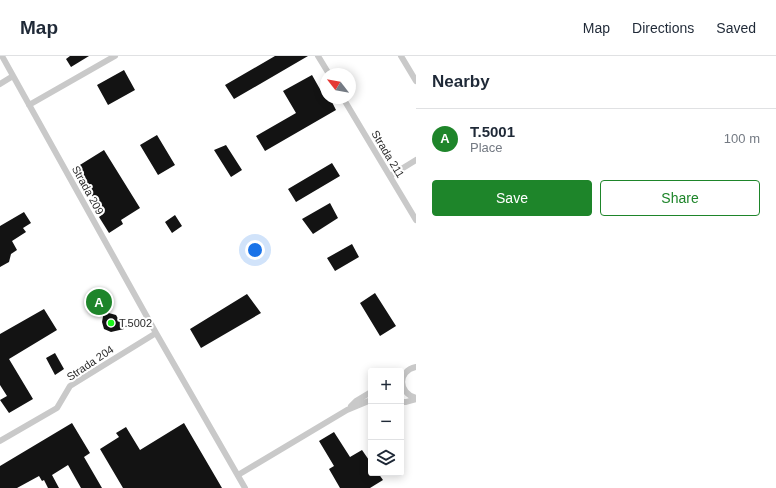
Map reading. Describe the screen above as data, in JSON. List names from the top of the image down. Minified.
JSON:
{"streets":{"lane":["Strada 211","Strada 209","Strada 204"]},"crossings":[["Strada 209","Strada 204"]],"places":["T.5002"],"north":"top left","page":{"header":"Map","nav":["Map","Directions","Saved"],"heading":"Nearby","list":[{"mark":"A","name":"T.5001","note":"Place","value":"100 m"}],"buttons":["Save","Share"],"pins":"A","map_buttons":["+","−"]}}
